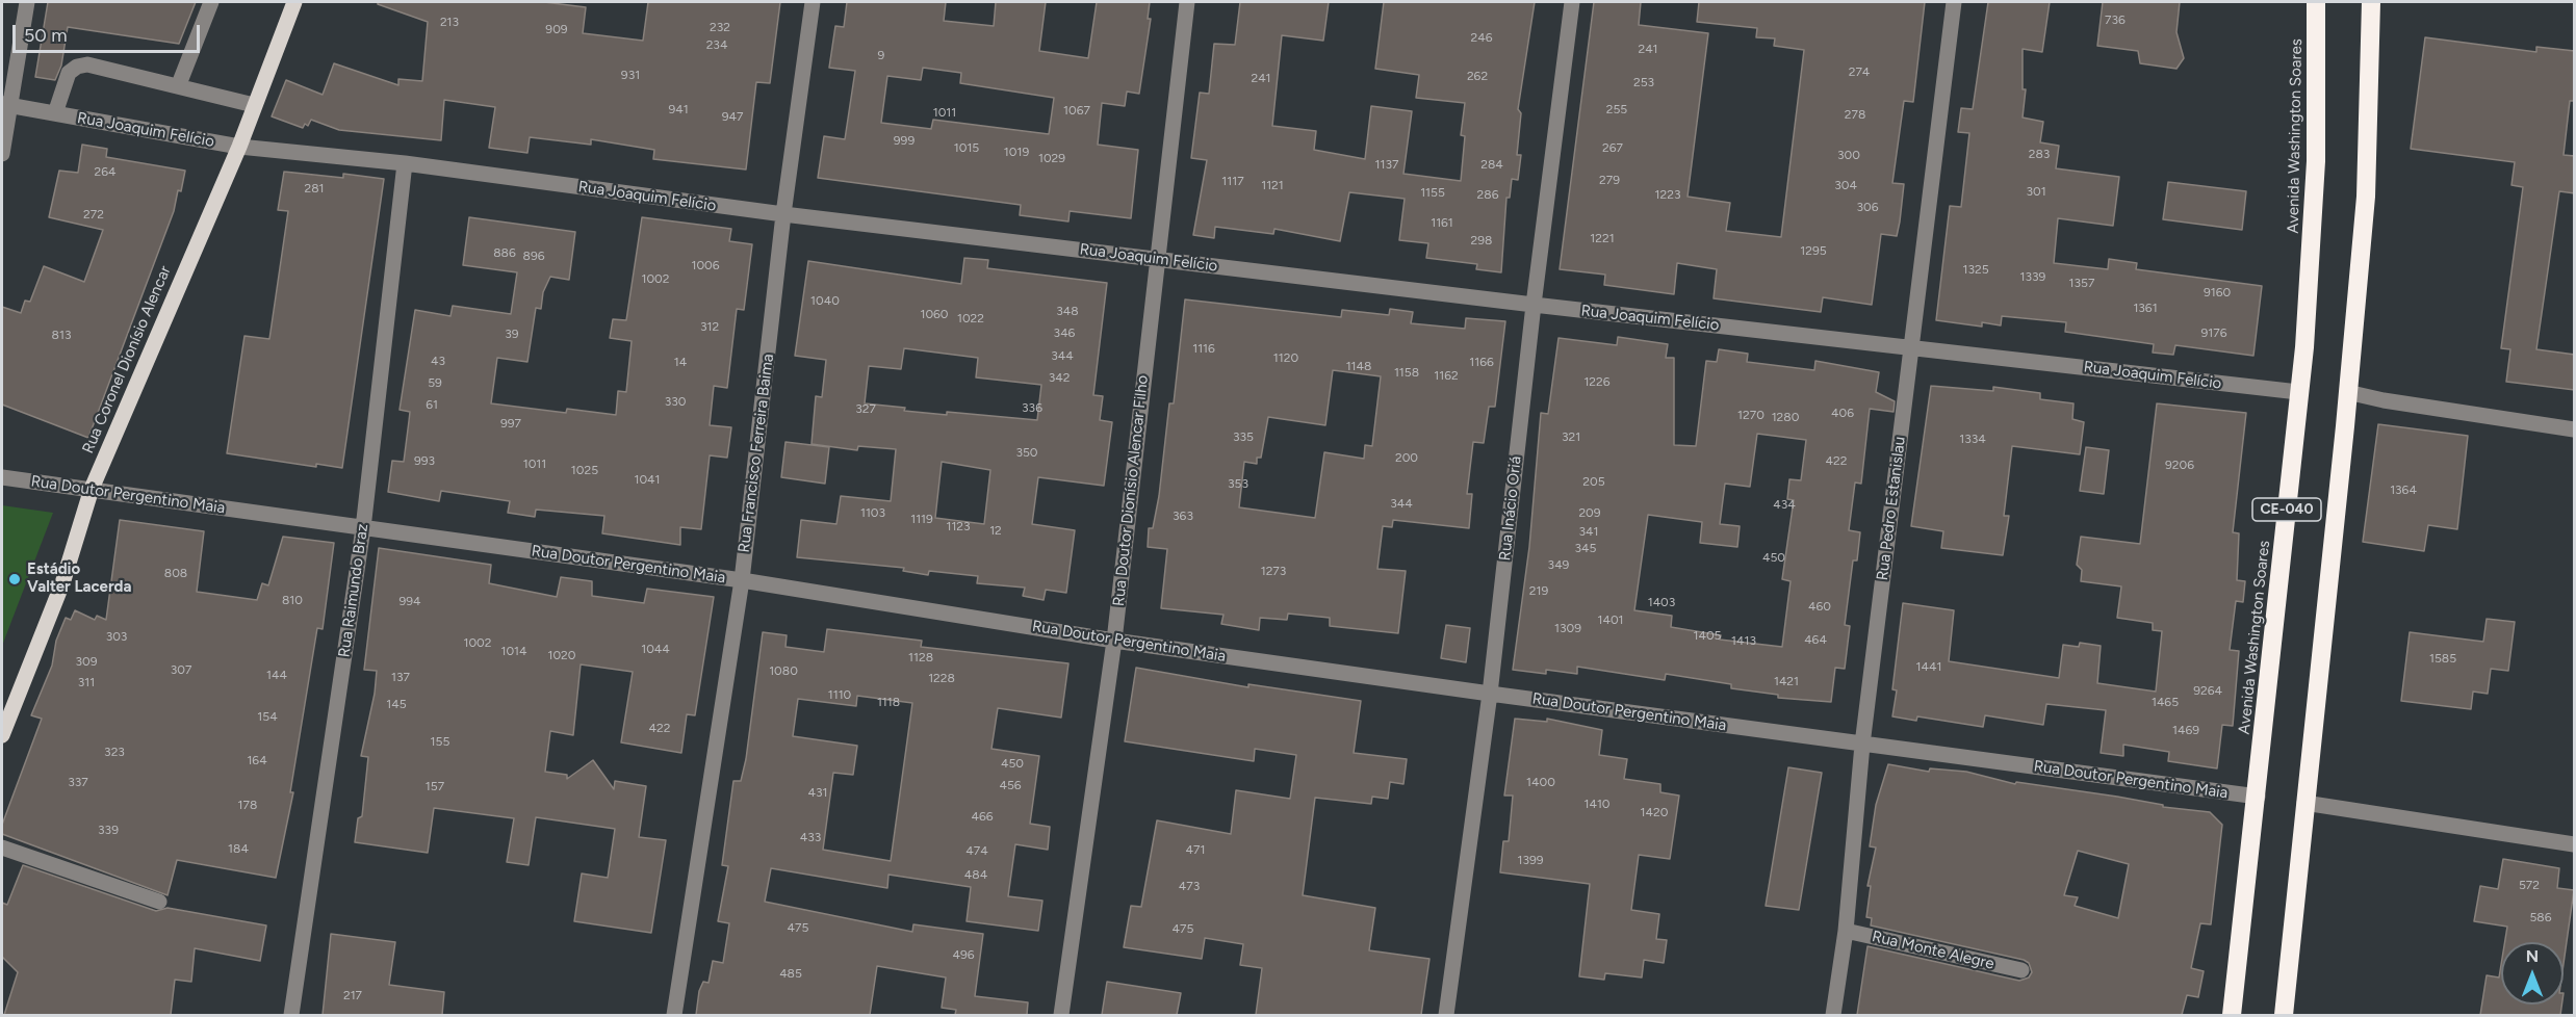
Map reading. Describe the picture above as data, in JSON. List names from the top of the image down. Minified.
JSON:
{"streets":{"highway":["Avenida Washington Soares","CE-040"],"main road":["Rua Coronel Dionísio Alencar"],"street":["Rua Joaquim Felício","Rua Francisco Ferreira Baima","Rua Doutor Dionísio Alencar Filho","Rua Doutor Pergentino Maia","Rua Inácio Oriá","Rua Pedro Estanislau","Rua Raimundo Braz","Rua Monte Alegre"]},"crossings":[["Rua Joaquim Felício","Avenida Washington Soares"],["Rua Joaquim Felício","Rua Coronel Dionísio Alencar"],["Rua Joaquim Felício","Rua Francisco Ferreira Baima"],["Rua Joaquim Felício","Rua Doutor Dionísio Alencar Filho"],["Rua Joaquim Felício","Rua Inácio Oriá"],["Rua Joaquim Felício","Rua Pedro Estanislau"],["Rua Joaquim Felício","Rua Raimundo Braz"],["Avenida Washington Soares","Rua Doutor Pergentino Maia"],["Rua Coronel Dionísio Alencar","Rua Doutor Pergentino Maia"],["Rua Francisco Ferreira Baima","Rua Doutor Pergentino Maia"],["Rua Doutor Dionísio Alencar Filho","Rua Doutor Pergentino Maia"],["Rua Doutor Pergentino Maia","Rua Inácio Oriá"],["Rua Doutor Pergentino Maia","Rua Pedro Estanislau"],["Rua Doutor Pergentino Maia","Rua Raimundo Braz"],["Rua Pedro Estanislau","Rua Monte Alegre"]],"places":["Estádio Valter Lacerda"],"house_numbers":["736","213","232","909","246","234","241","9","274","931","262","241","253","941","255","1067","1011","278","947","999","1015","267","1019","283","300","1029","1137","284","264","279","1117","1121","304","281","301","1155","286","1223","306","272","1161","1221","298","1295","886","896","1006","1325","1339","1002","1357","9160","1040","1361","348","1060","1022","312","346","9176","39","813","1116","344","1120","43","14","1166","1148","1158","1162","342","1226","59","330","61","336","327","406","1270","1280","997","335","321","1334","350","200","993","422","1011","9206","1025","1041","205","353","1364","344","434","1103","209","363","1119","1123","12","341","345","450","349","1273","808","219","810","994","1403","460","1401","1309","1405","303","464","1413","1002","1044","1014","1020","1128","1585","309","1441","307","1080","144","137","1228","1421","311","9264","1110","1118","1465","145","154","422","1469","155","323","164","450","337","1400","456","157","431","1410","178","1420","466","339","433","184","471","474","1399","484","572","473","586","475","475","496","485","217"],"scale_bar":"50 m","north":"top"}
